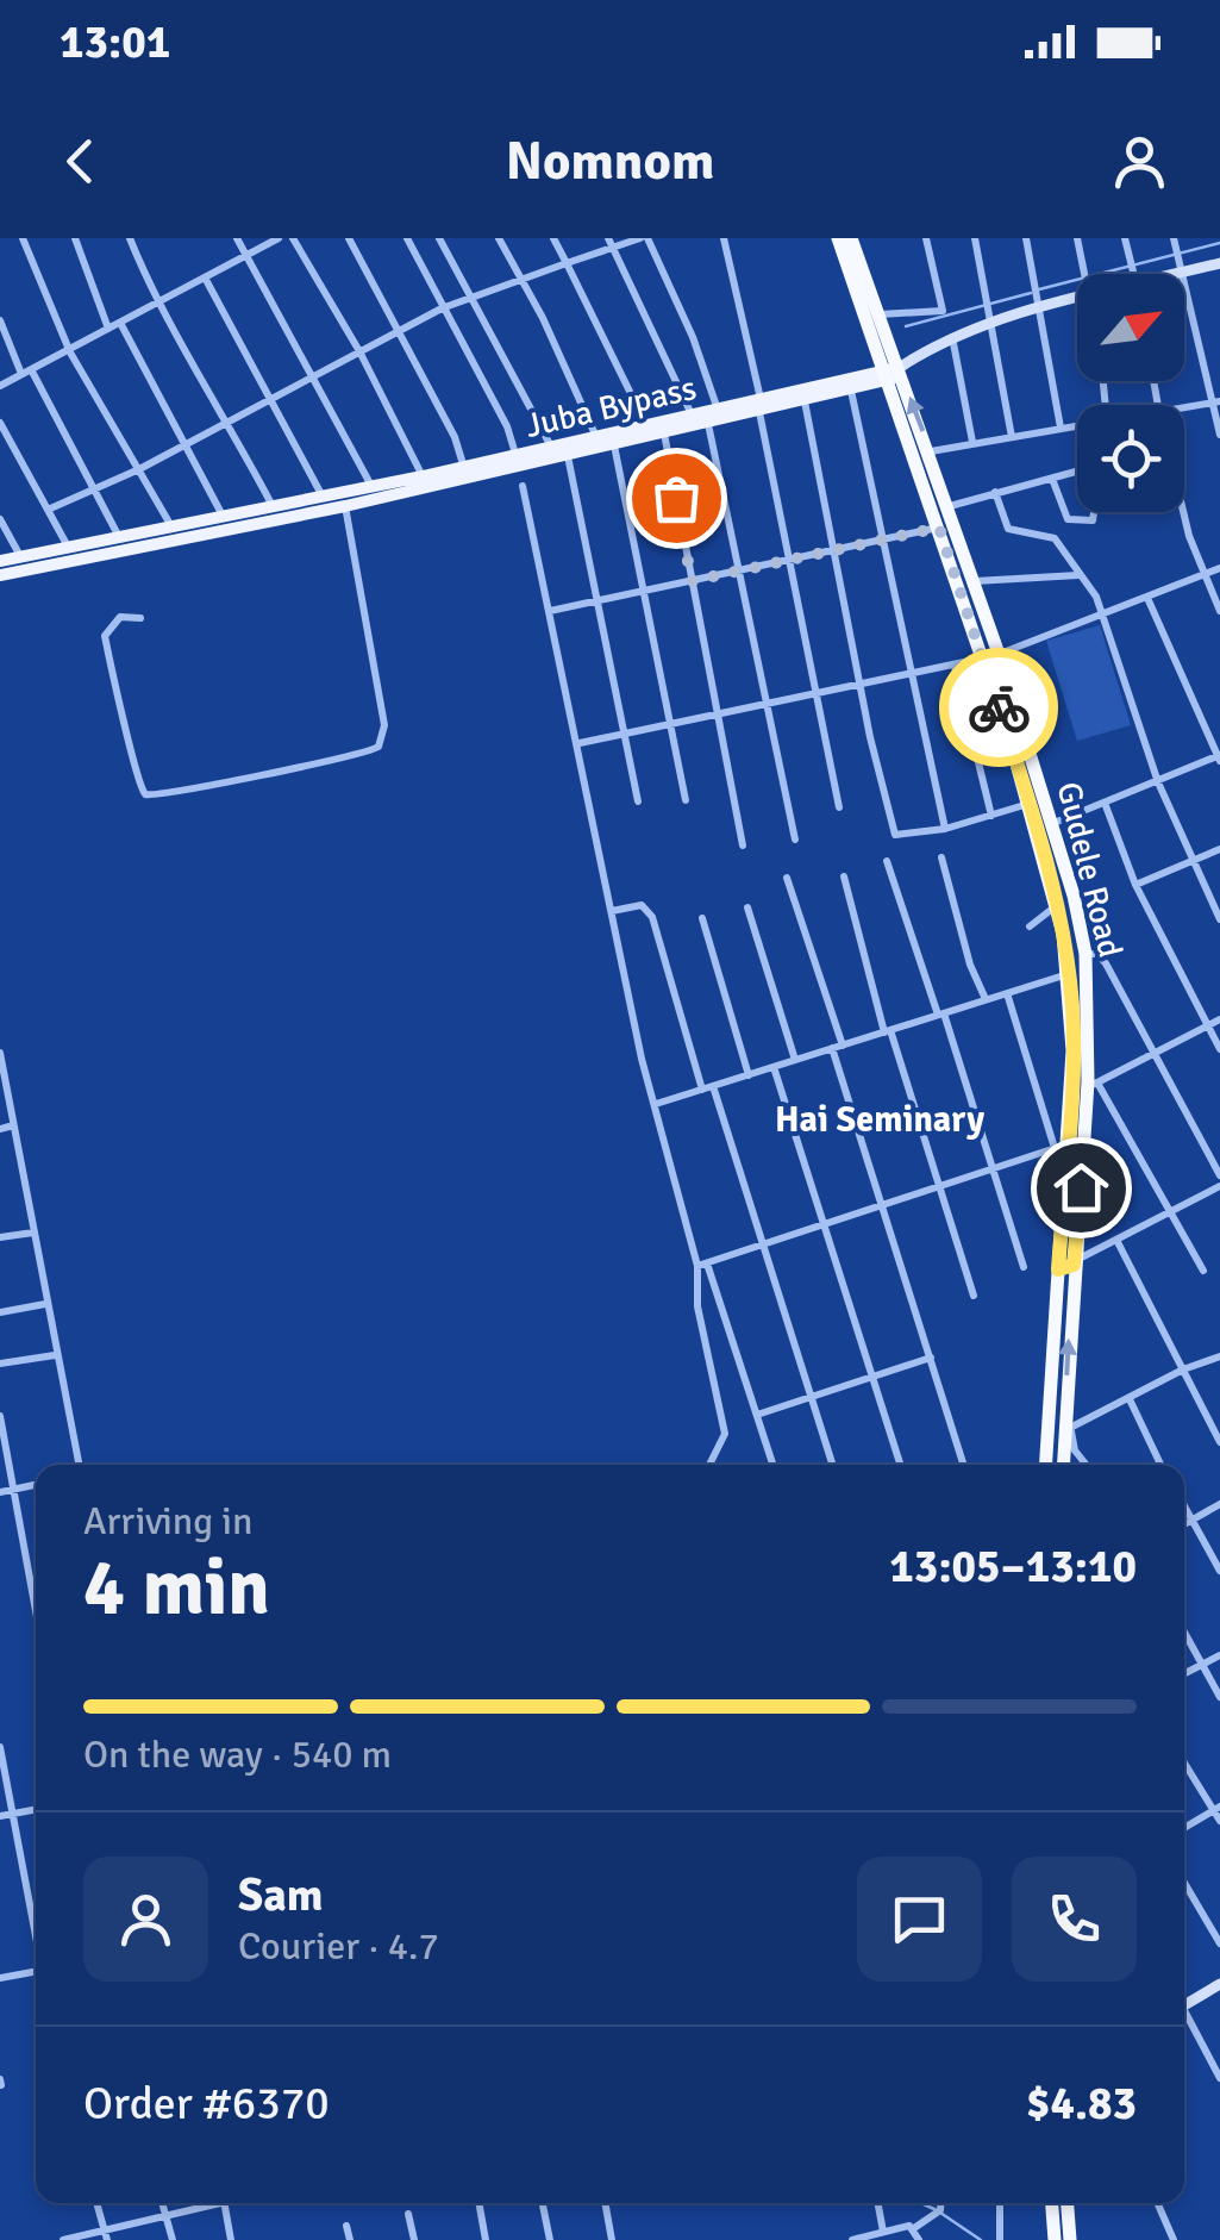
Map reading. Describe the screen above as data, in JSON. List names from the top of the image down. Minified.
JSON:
{"streets":{"highway":["Gudele Road"],"main road":["Juba Bypass"]},"crossings":[["Juba Bypass","Gudele Road"]],"districts":["Hai Seminary"],"north":"top right","page":{"status":"13:01","header":"Nomnom","heading":["4 min","Arriving in","13:05–13:10"],"panel":["Sam","Courier · 4.7","Order #6370","$4.83"],"bar":"On the way · 540 m"}}
